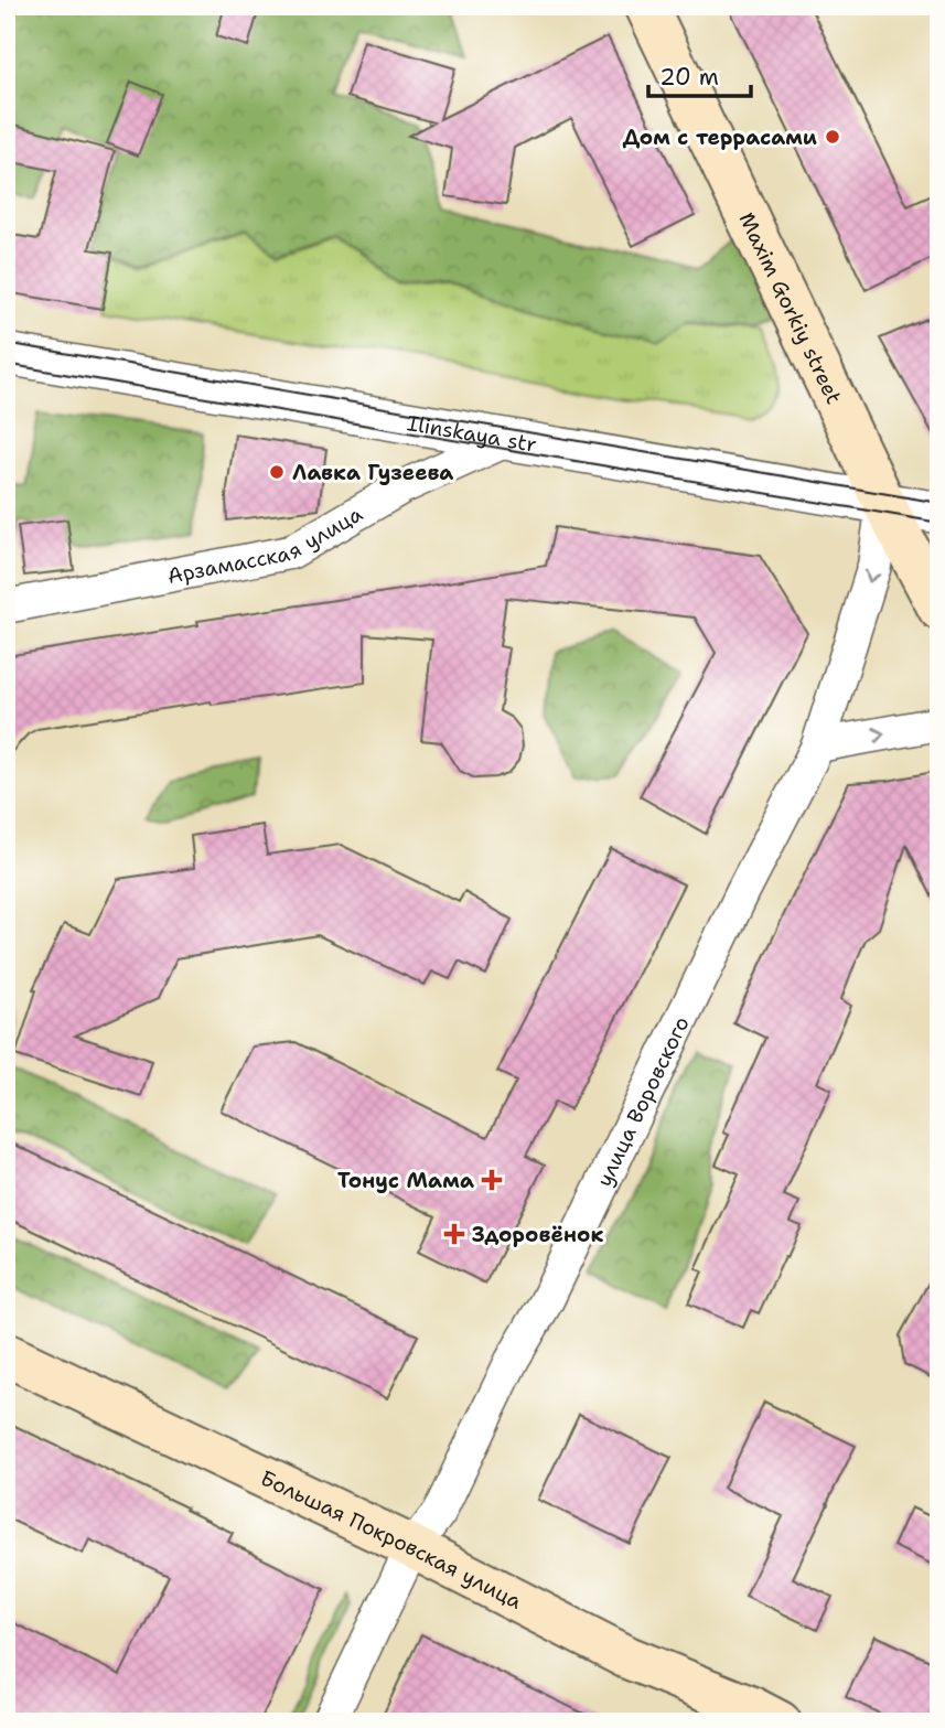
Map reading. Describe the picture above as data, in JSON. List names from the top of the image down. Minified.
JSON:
{"streets":{"main road":["Maxim Gorkiy street","Большая Покровская улица"],"street":["Ilinskaya str","Арзамасская улица","улица Воровского"]},"crossings":[["Maxim Gorkiy street","Ilinskaya str"],["Maxim Gorkiy street","улица Воровского"],["Ilinskaya str","Арзамасская улица"],["Ilinskaya str","улица Воровского"],["улица Воровского","Большая Покровская улица"]],"places":{"other":["Дом с террасами","Лавка Гузеева"],"health":["Тонус Мама","Здоровёнок"]},"scale_bar":"20 m"}
